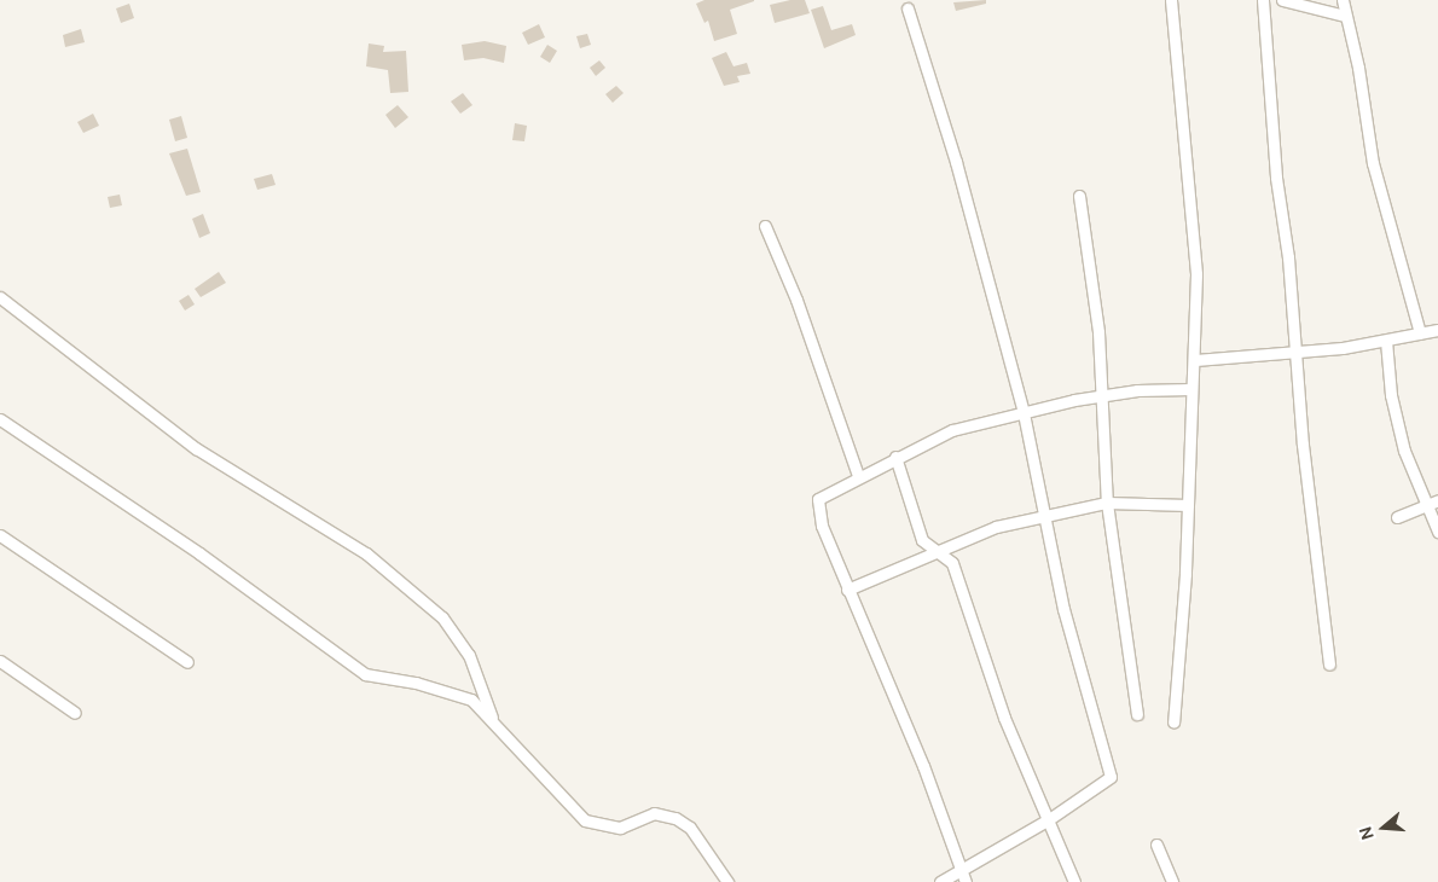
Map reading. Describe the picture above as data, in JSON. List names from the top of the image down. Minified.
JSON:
{"north":"left"}
